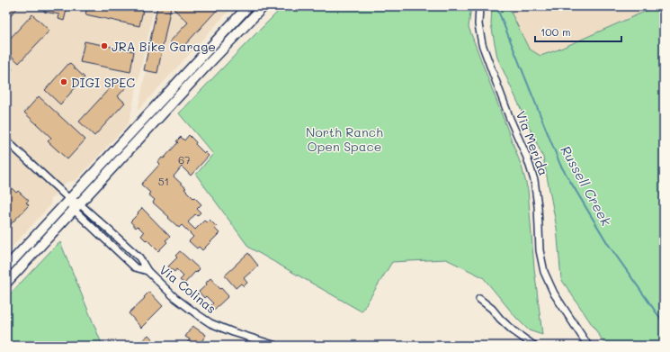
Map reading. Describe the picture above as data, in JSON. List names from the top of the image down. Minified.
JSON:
{"streets":{"street":["Via Merida","Via Colinas"]},"water":["Russell Creek"],"parks":["North Ranch Open Space"],"places":["JRA Bike Garage","DIGI SPEC"],"house_numbers":["67","51"],"scale_bar":"100 m"}
